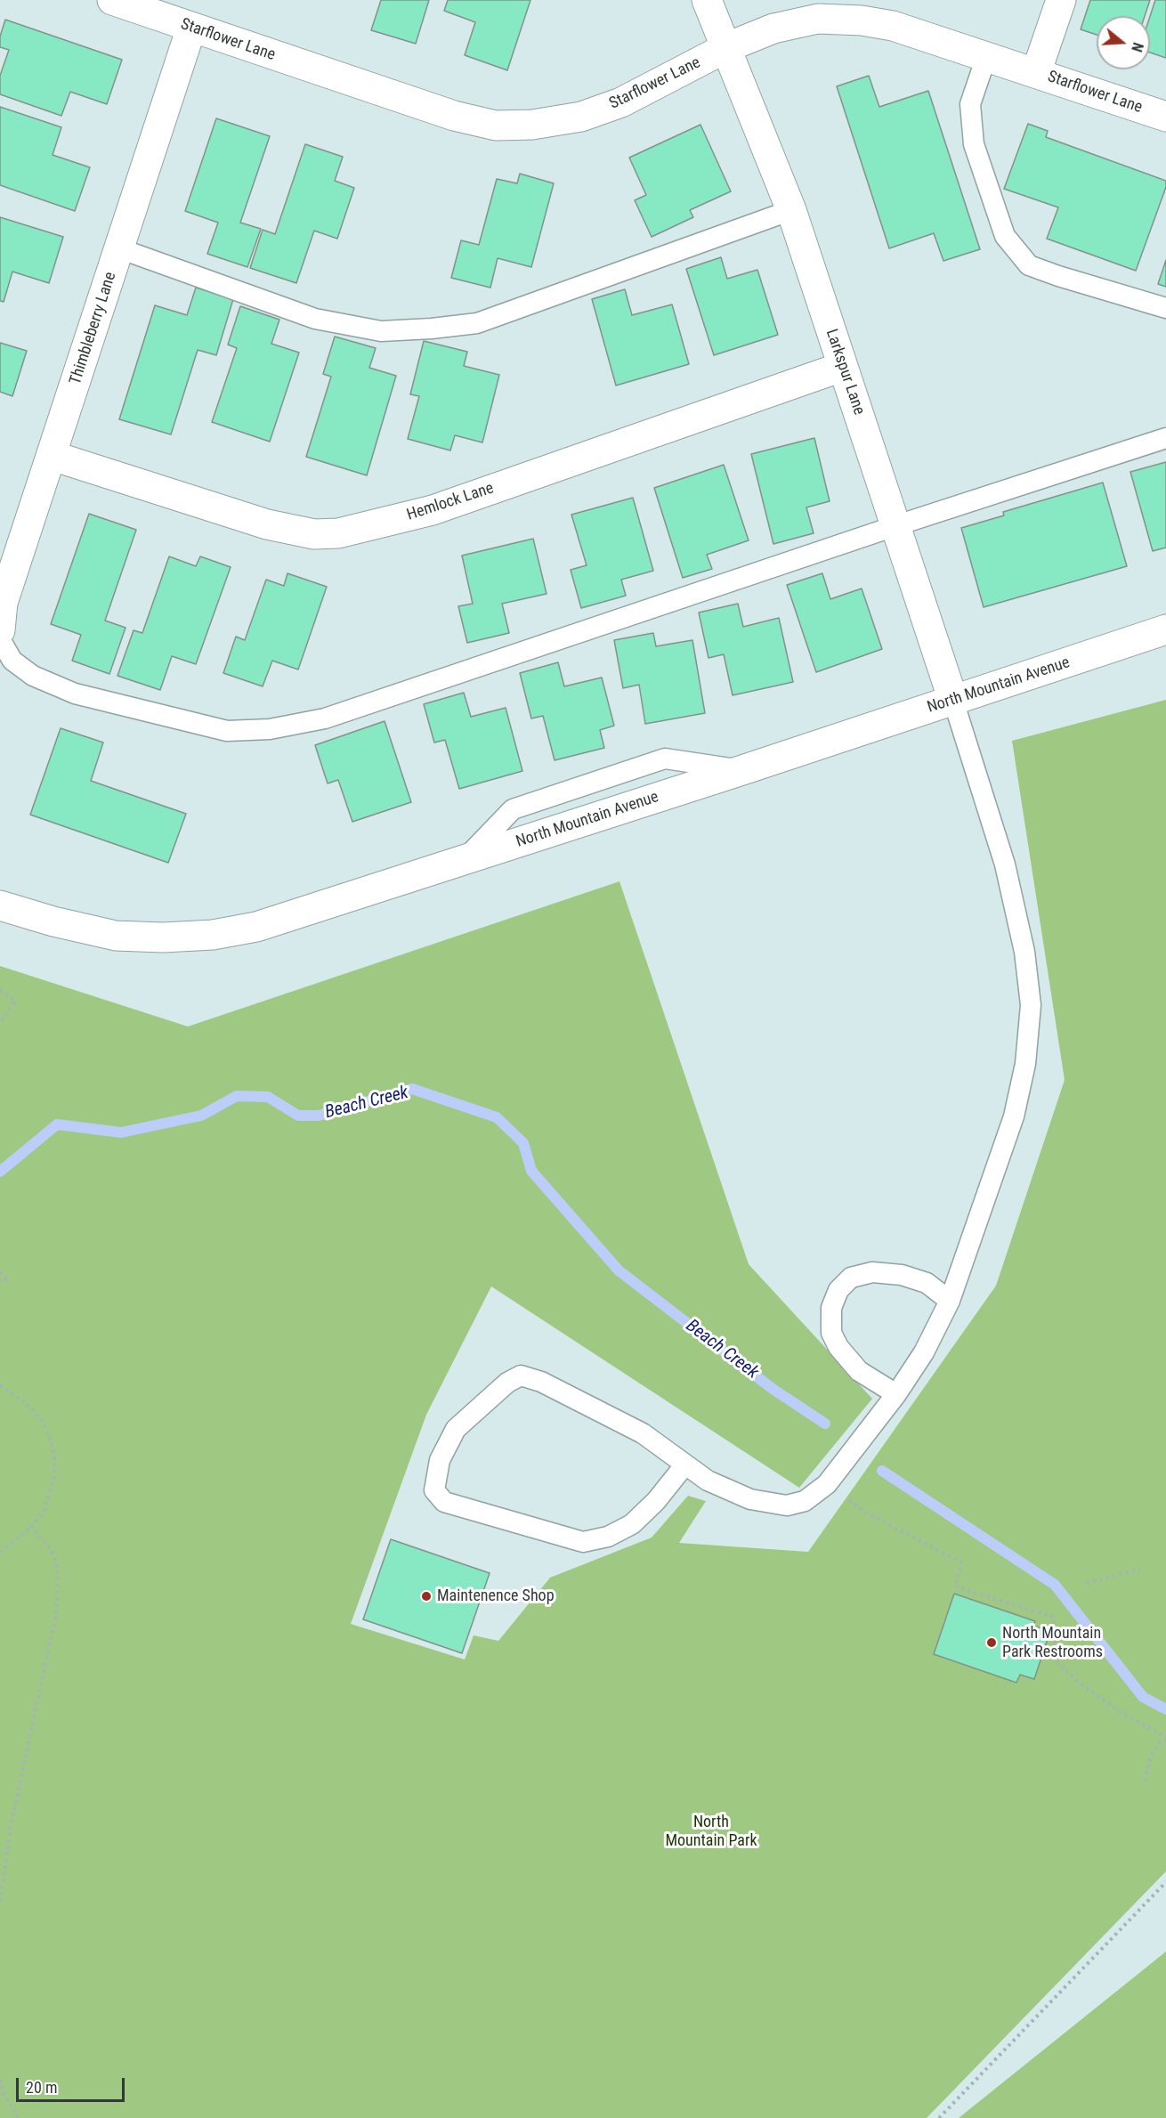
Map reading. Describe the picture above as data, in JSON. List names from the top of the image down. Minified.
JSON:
{"streets":{"street":["Starflower Lane","Thimbleberry Lane","Larkspur Lane","Hemlock Lane","North Mountain Avenue"]},"crossings":[["Starflower Lane","Thimbleberry Lane"],["Starflower Lane","Larkspur Lane"],["Thimbleberry Lane","Hemlock Lane"],["Larkspur Lane","Hemlock Lane"],["Larkspur Lane","North Mountain Avenue"]],"water":["Beach Creek"],"parks":["North Mountain Park"],"places":["Maintenence Shop","North Mountain Park Restrooms"],"scale_bar":"20 m","north":"right"}
